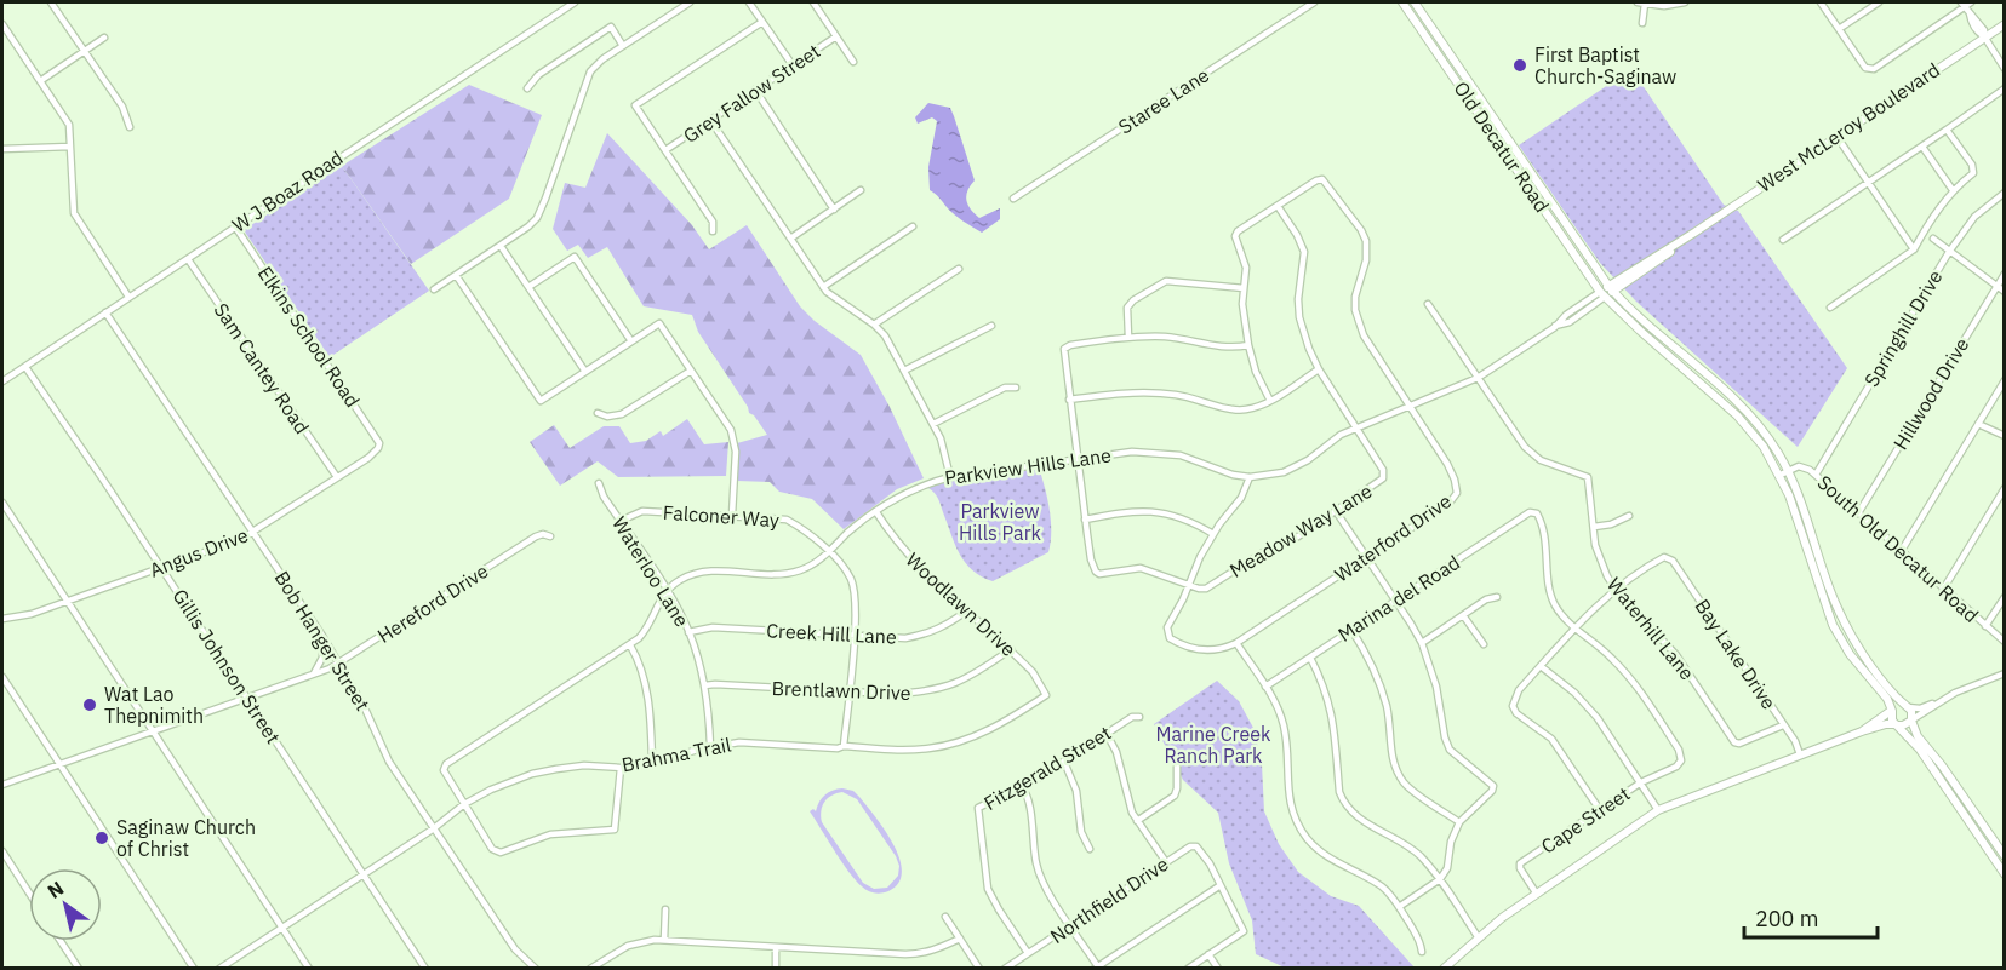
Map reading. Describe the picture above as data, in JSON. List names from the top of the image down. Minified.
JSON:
{"streets":{"main road":["West McLeroy Boulevard","Old Decatur Road","South Old Decatur Road"],"street":["Grey Fallow Street","Staree Lane","W J Boaz Road","Springhill Drive","Elkins School Road","Sam Cantey Road","Hillwood Drive","Parkview Hills Lane","Falconer Way","Meadow Way Lane","Waterford Drive","Angus Drive","Waterloo Lane","Marina del Road","Hereford Drive","Woodlawn Drive","Waterhill Lane","Creek Hill Lane","Bob Hanger Street","Bay Lake Drive","Gillis Johnson Street","Brentlawn Drive","Brahma Trail","Fitzgerald Street","Cape Street","Northfield Drive"]},"crossings":[["West McLeroy Boulevard","Old Decatur Road"],["West McLeroy Boulevard","South Old Decatur Road"],["Old Decatur Road","Parkview Hills Lane"],["Old Decatur Road","South Old Decatur Road"],["W J Boaz Road","Elkins School Road"],["W J Boaz Road","Sam Cantey Road"],["W J Boaz Road","Bob Hanger Street"],["W J Boaz Road","Gillis Johnson Street"],["Springhill Drive","South Old Decatur Road"],["Elkins School Road","Angus Drive"],["Sam Cantey Road","Angus Drive"],["Hillwood Drive","South Old Decatur Road"],["Parkview Hills Lane","Falconer Way"],["Parkview Hills Lane","Meadow Way Lane"],["Parkview Hills Lane","Waterford Drive"],["Parkview Hills Lane","South Old Decatur Road"],["Parkview Hills Lane","Waterloo Lane"],["Parkview Hills Lane","Woodlawn Drive"],["Parkview Hills Lane","Waterhill Lane"],["Falconer Way","Waterloo Lane"],["Falconer Way","Creek Hill Lane"],["Falconer Way","Brentlawn Drive"],["Falconer Way","Brahma Trail"],["Meadow Way Lane","Waterford Drive"],["Angus Drive","Bob Hanger Street"],["Angus Drive","Gillis Johnson Street"],["Waterloo Lane","Creek Hill Lane"],["Waterloo Lane","Brentlawn Drive"],["Waterloo Lane","Brahma Trail"],["Marina del Road","Cape Street"],["Hereford Drive","Bob Hanger Street"],["Hereford Drive","Gillis Johnson Street"],["Woodlawn Drive","Creek Hill Lane"],["Woodlawn Drive","Brentlawn Drive"],["Woodlawn Drive","Brahma Trail"],["Waterhill Lane","Bay Lake Drive"],["Bob Hanger Street","Brahma Trail"],["Gillis Johnson Street","Brahma Trail"],["Fitzgerald Street","Northfield Drive"]],"parks":["Parkview Hills Park","Marine Creek Ranch Park"],"places":["First Baptist Church-Saginaw","Wat Lao Thepnimith","Saginaw Church of Christ"],"scale_bar":"200 m","north":"top left"}
